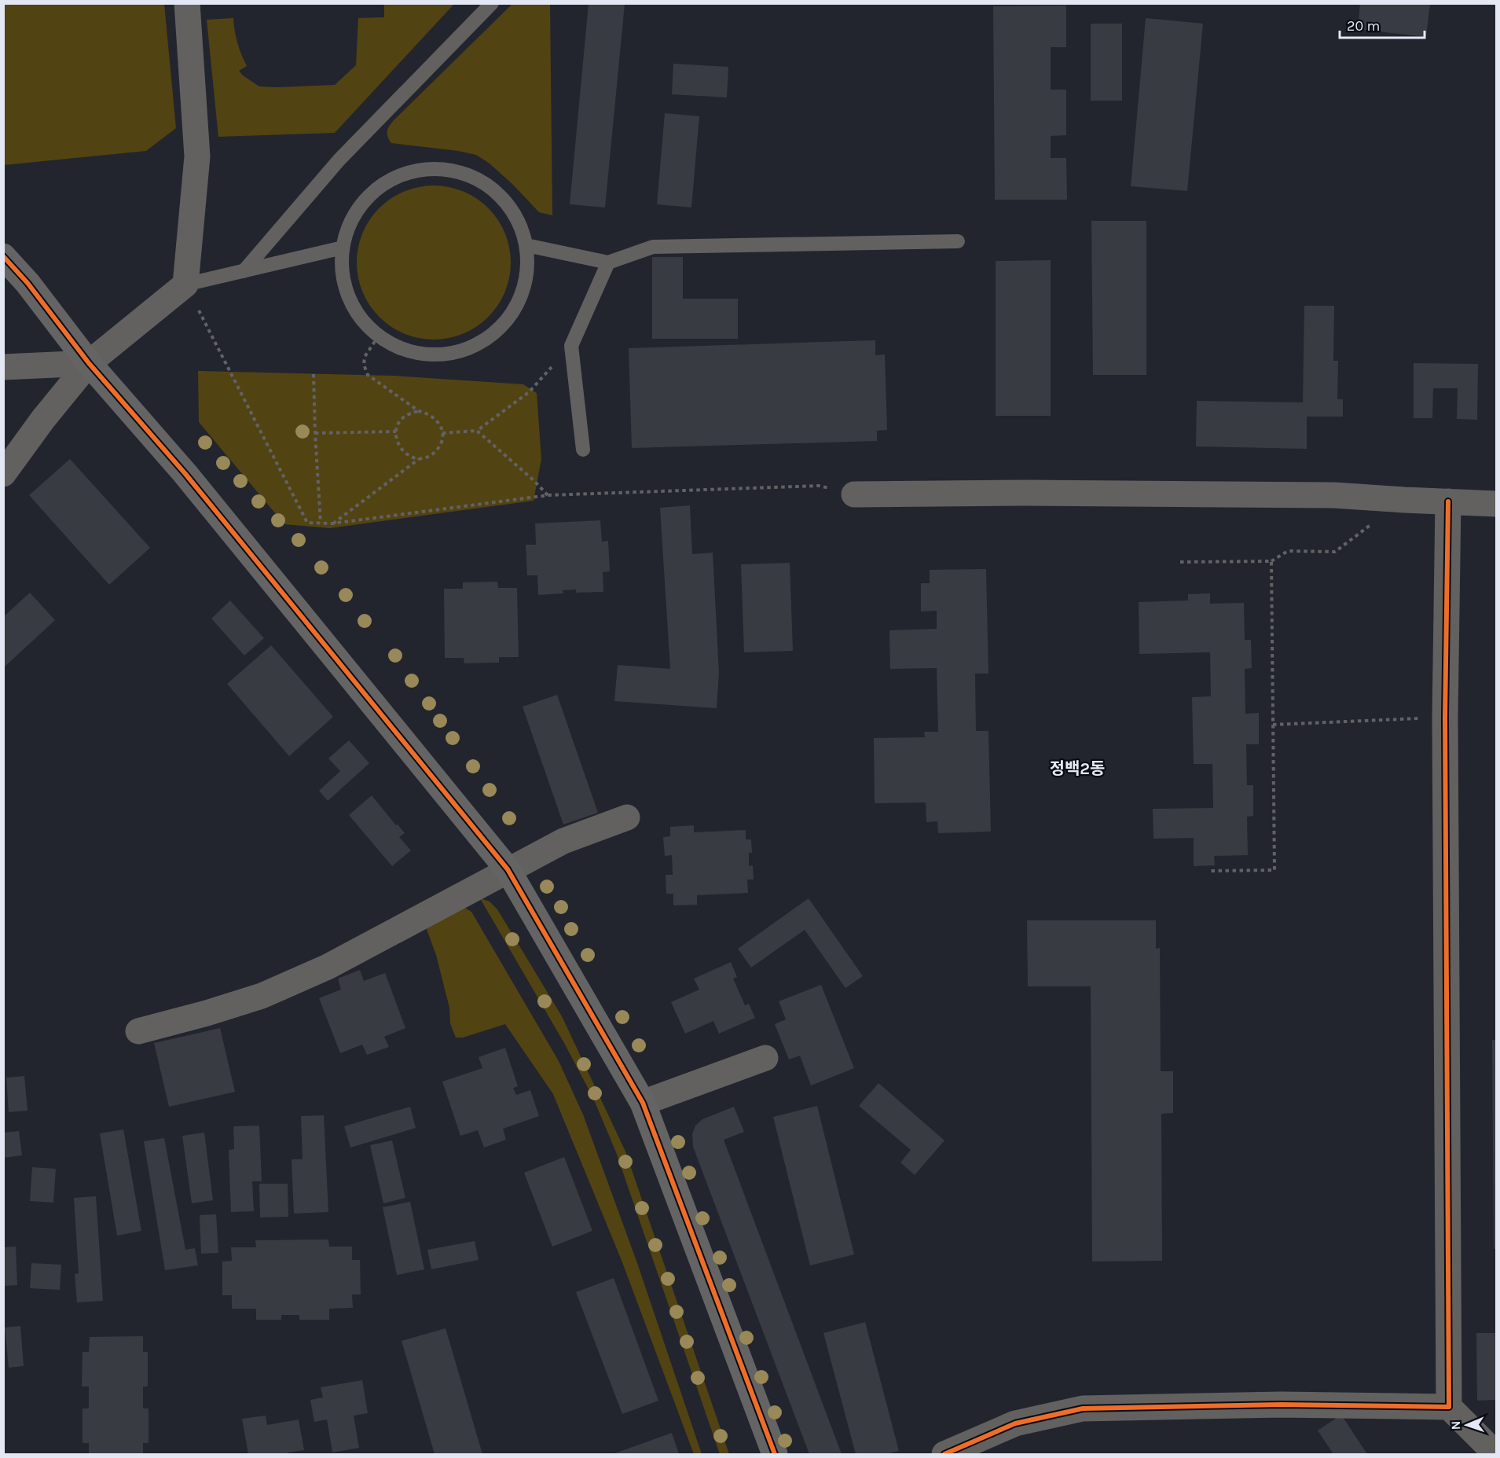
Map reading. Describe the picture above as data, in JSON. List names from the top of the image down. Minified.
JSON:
{"districts":["정백2동"],"scale_bar":"20 m","north":"left"}
